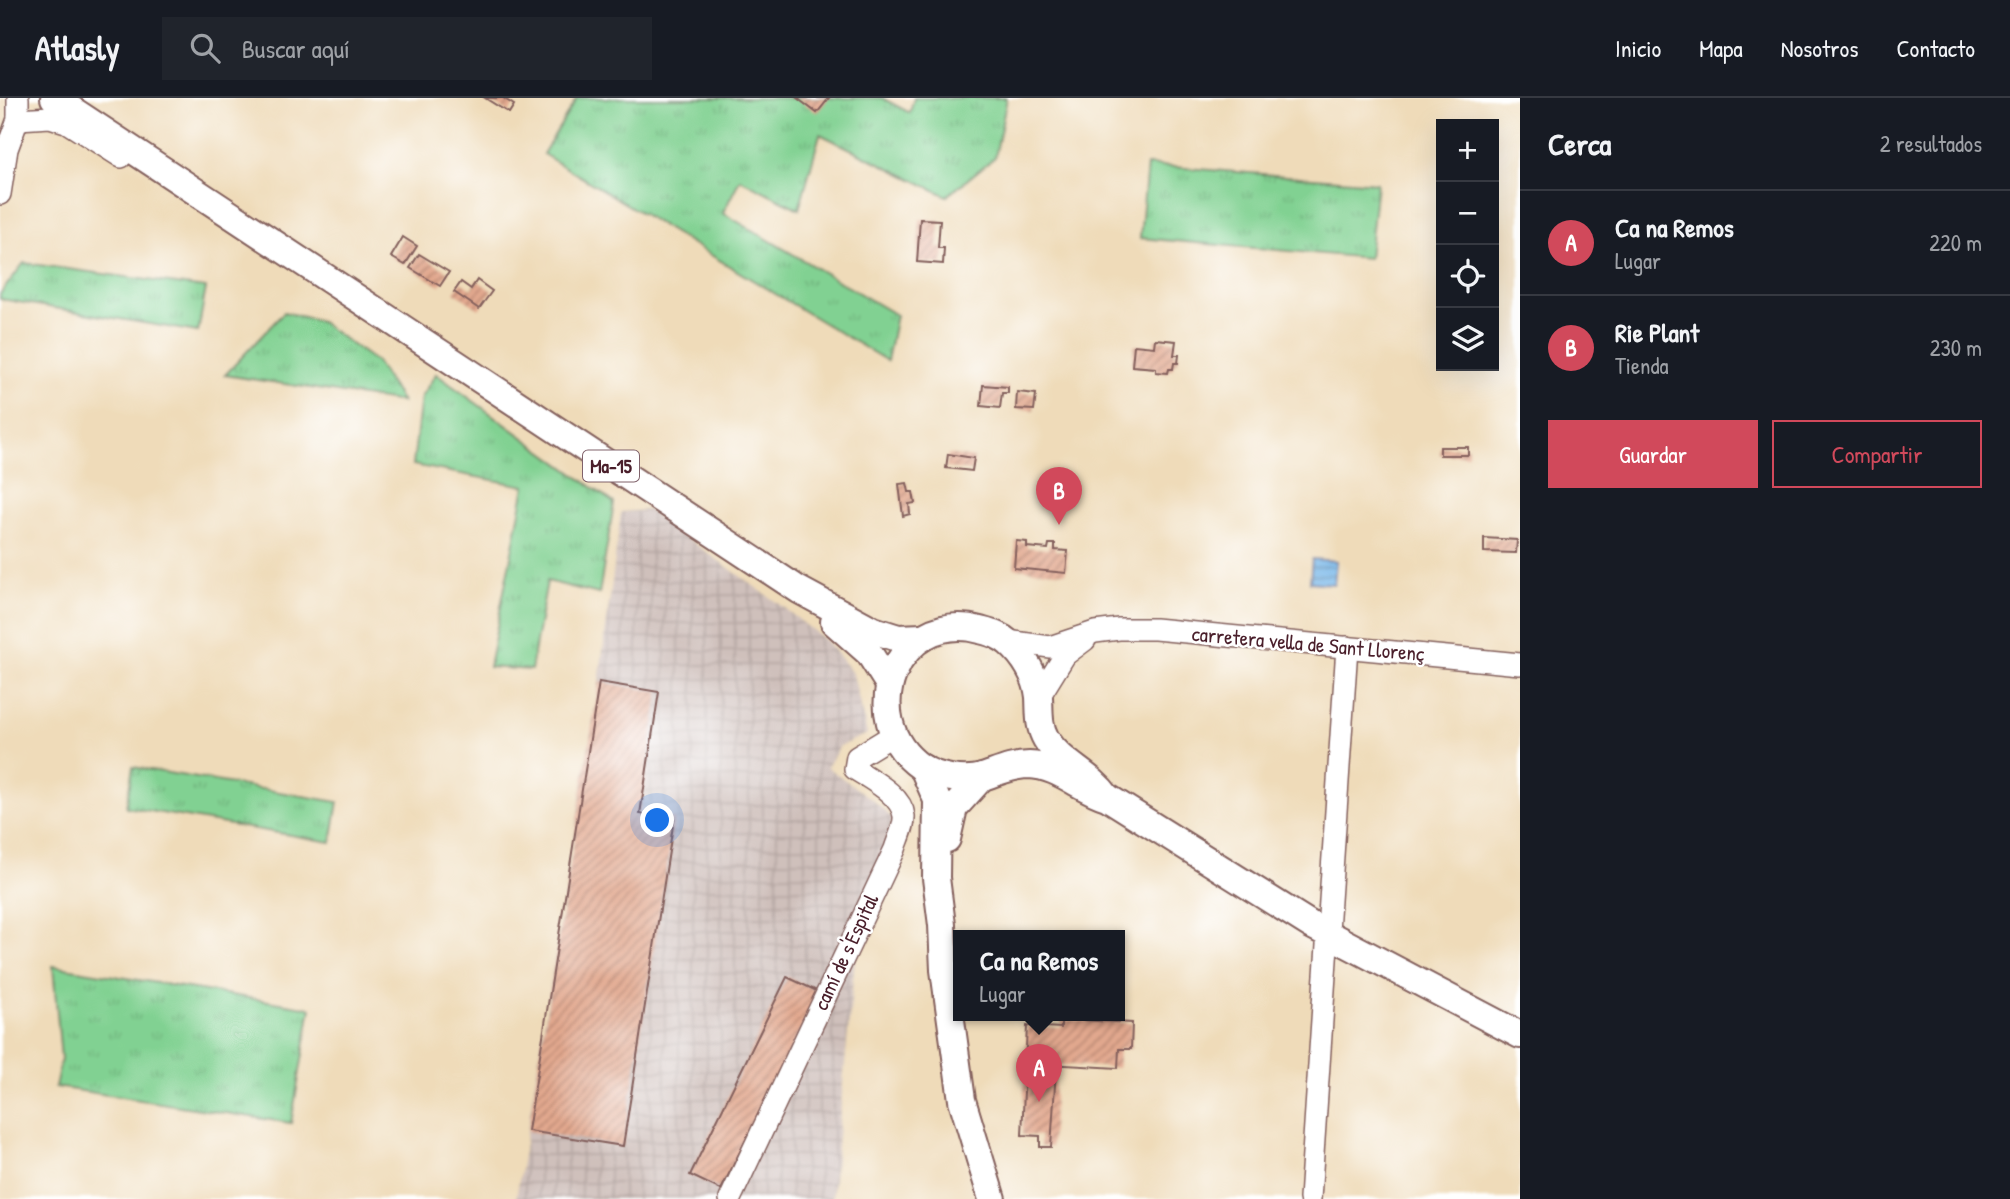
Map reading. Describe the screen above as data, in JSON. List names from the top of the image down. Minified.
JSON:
{"streets":{"main road":["Ma-15"],"street":["carretera vella de Sant Llorenç","camí de s'Espital"]},"crossings":[["Ma-15","carretera vella de Sant Llorenç"],["Ma-15","camí de s'Espital"],["carretera vella de Sant Llorenç","camí de s'Espital"]],"page":{"header":"Atlasly","search":"Buscar aquí","nav":["Inicio","Mapa","Nosotros","Contacto"],"heading":["Cerca","2 resultados"],"map_buttons":["+","−"],"list":[{"mark":"A","name":"Ca na Remos","note":"Lugar","value":"220 m"},{"mark":"B","name":"Rie Plant","note":"Tienda","value":"230 m"}],"buttons":["Guardar","Compartir"],"pins":["B","A"],"popup":["Ca na Remos","Lugar"]}}
